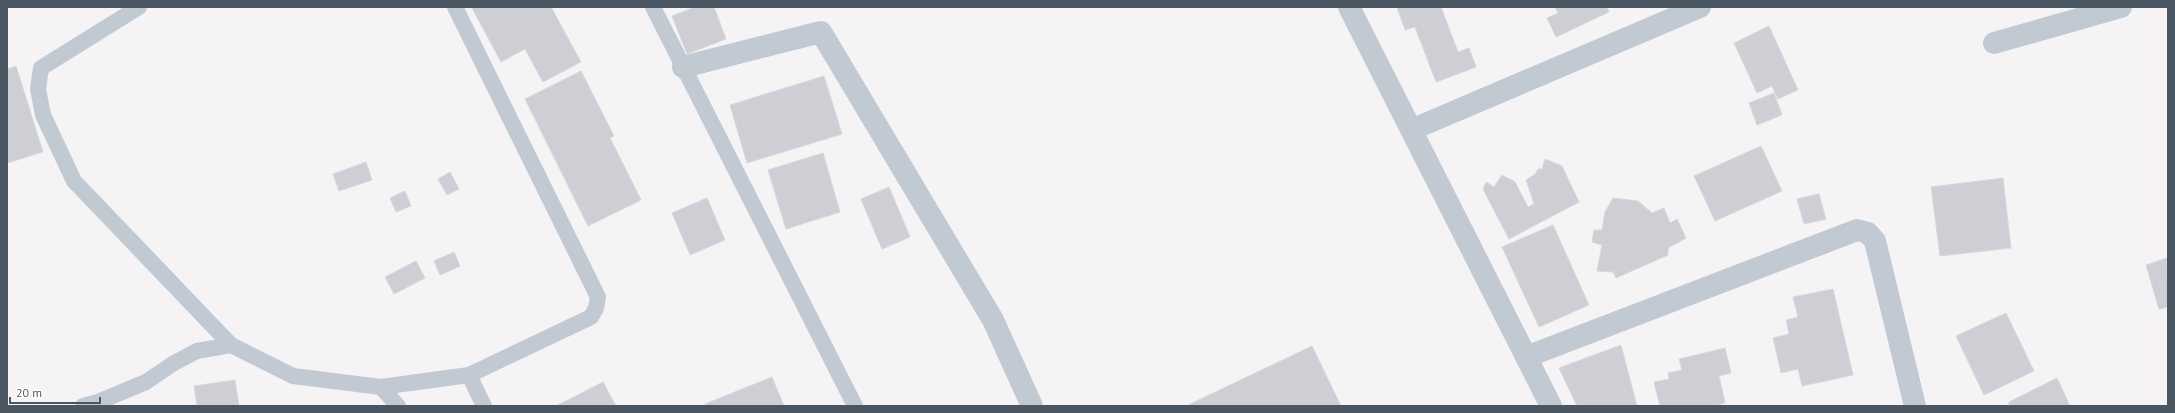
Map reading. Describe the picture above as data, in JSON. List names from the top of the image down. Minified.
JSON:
{"scale_bar":"20 m"}
